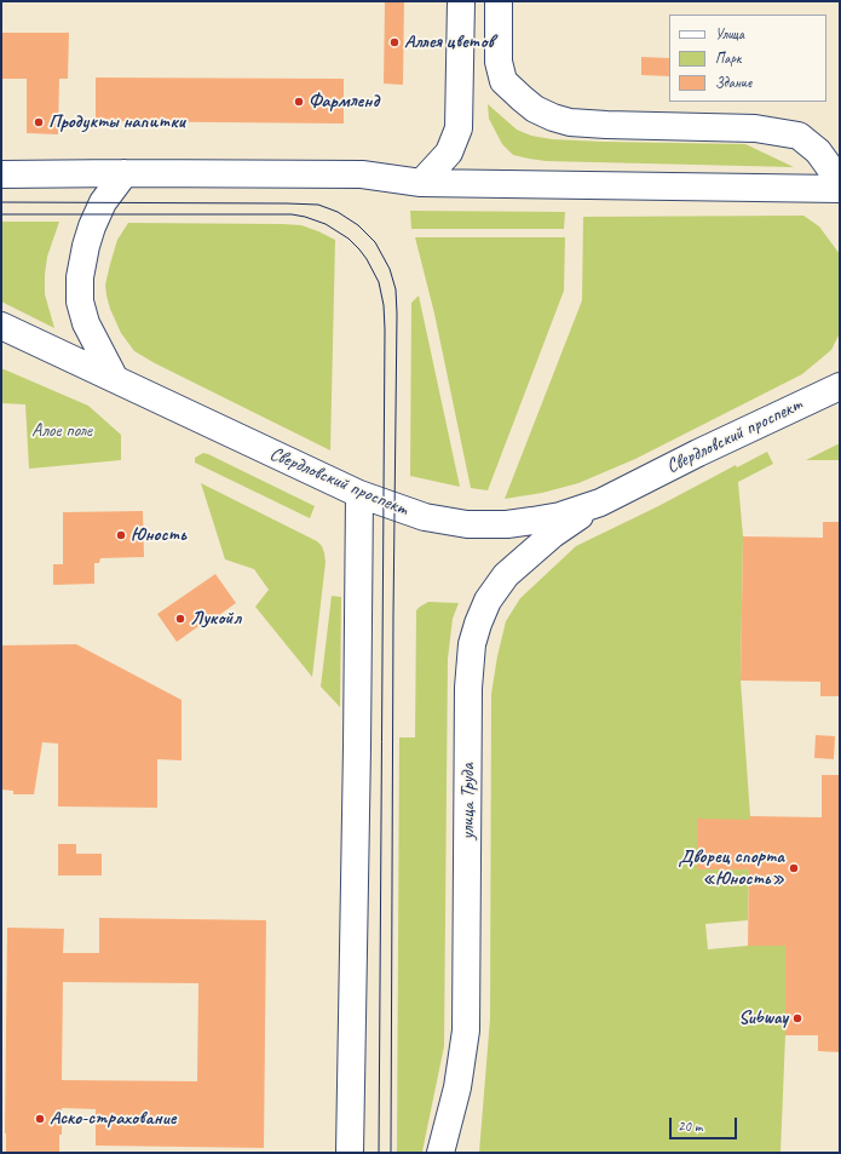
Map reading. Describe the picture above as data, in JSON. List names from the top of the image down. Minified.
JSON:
{"streets":{"main road":["Свердловский проспект","улица Труда"]},"crossings":[["Свердловский проспект","улица Труда"]],"parks":["Алое поле"],"places":["Аллея цветов","Фармленд","Продукты напитки","Юность","Лукойл","Дворец спорта «Юность»","Subway","Аско-страхование"],"legend":["Улица","Парк","Здание"],"scale_bar":"20 m"}
